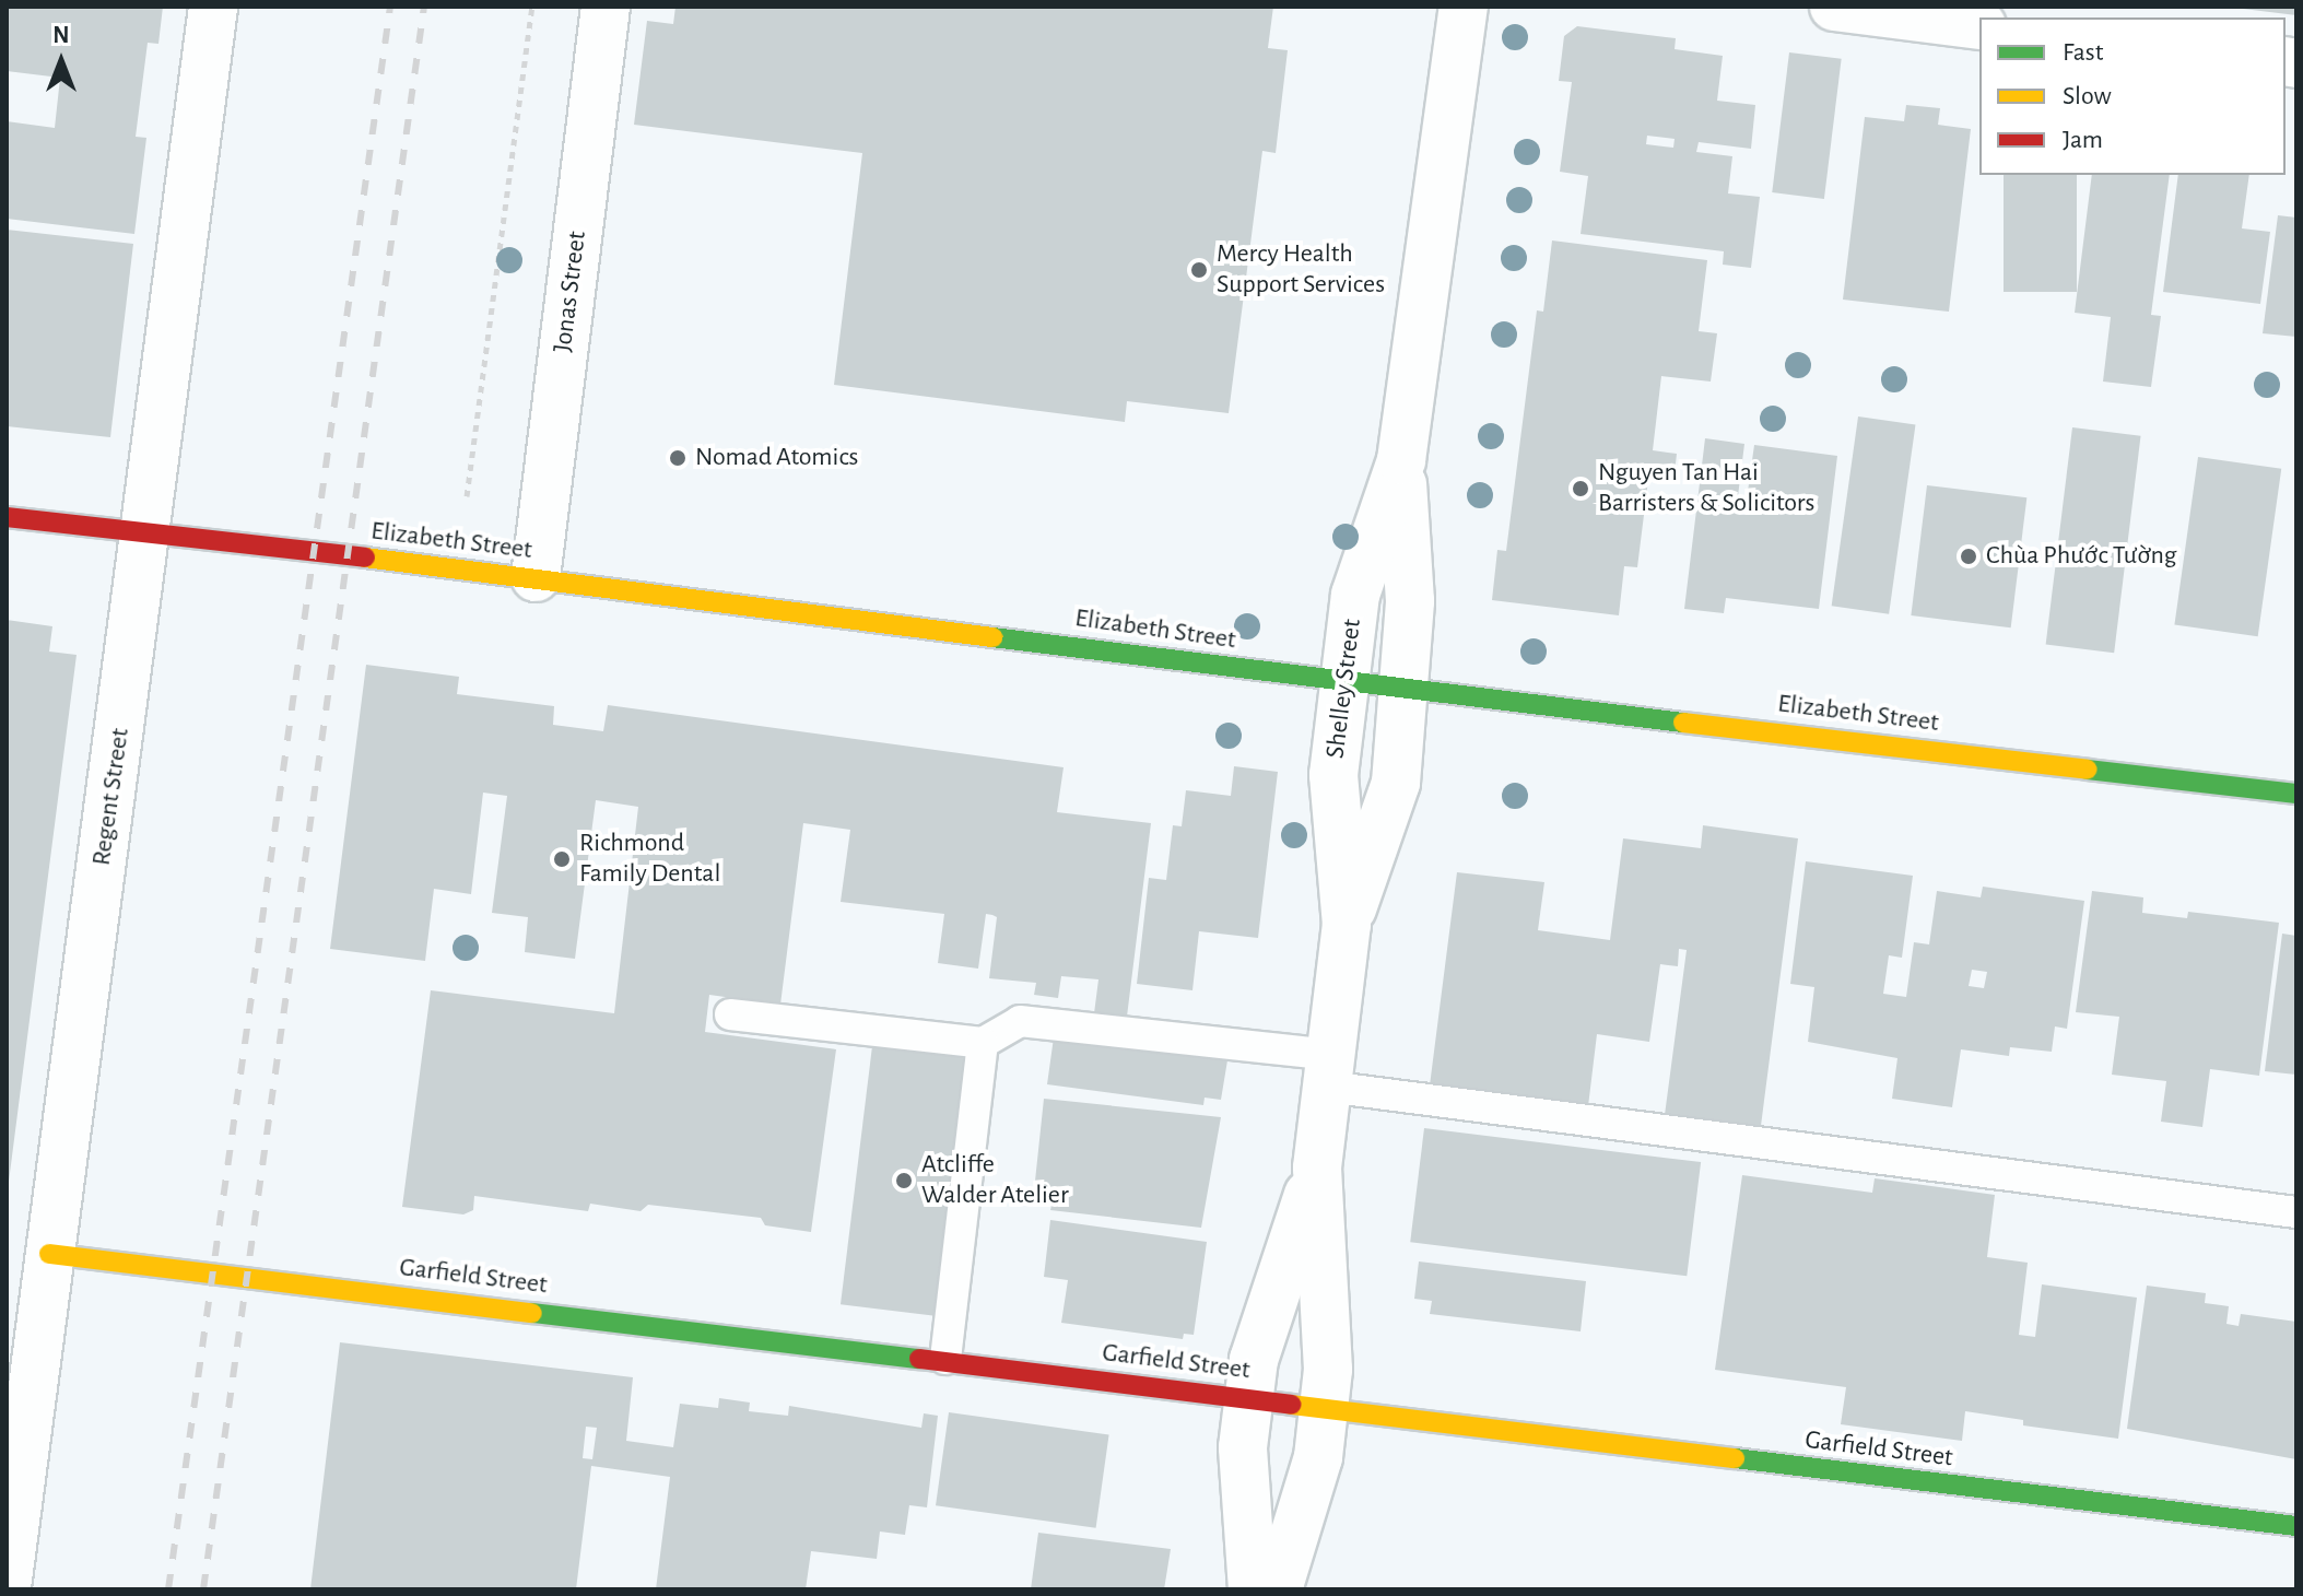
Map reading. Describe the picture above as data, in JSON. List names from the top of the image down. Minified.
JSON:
{"streets":{"street":["Jonas Street","Elizabeth Street","Shelley Street","Regent Street","Garfield Street"]},"crossings":[["Jonas Street","Elizabeth Street"],["Elizabeth Street","Shelley Street"],["Elizabeth Street","Regent Street"],["Shelley Street","Garfield Street"],["Regent Street","Garfield Street"]],"places":["Mercy Health Support Services","Nomad Atomics","Nguyen Tan Hai Barristers & Solicitors","Chùa Phước Tường","Richmond Family Dental","Atcliffe Walder Atelier"],"legend":["Fast","Slow","Jam"],"north":"top"}
